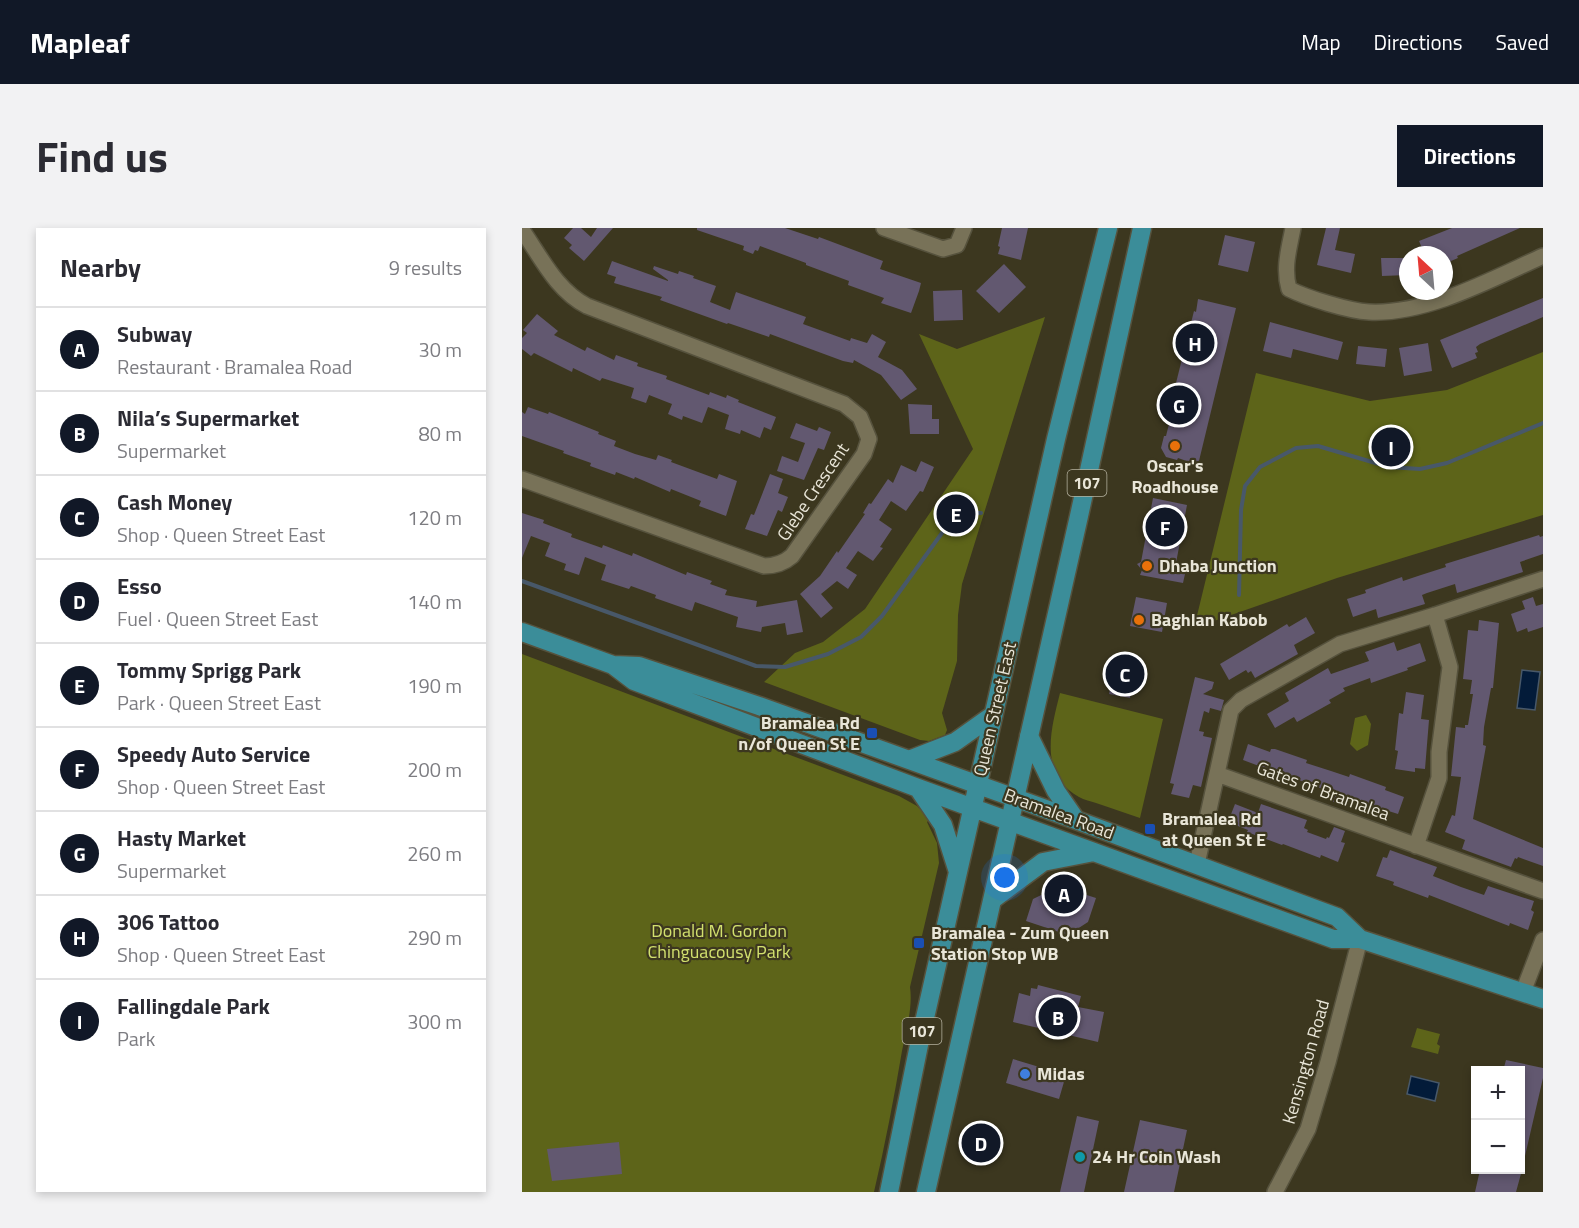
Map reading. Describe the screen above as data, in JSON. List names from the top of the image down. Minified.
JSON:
{"streets":{"main road":["107","Queen Street East","Bramalea Road"],"street":["Glebe Crescent","Gates of Bramalea","Kensington Road"]},"crossings":[["107","Bramalea Road"],["Queen Street East","Bramalea Road"],["Bramalea Road","Kensington Road"]],"parks":["Donald M. Gordon Chinguacousy Park"],"places":{"other":["Oscar's Roadhouse","Dhaba Junction","Baghlan Kabob","Midas","24 Hr Coin Wash"],"transit":["Bramalea Rd n/of Queen St E","Bramalea Rd at Queen St E","Bramalea - Zum Queen Station Stop WB"]},"north":"top left","page":{"header":"Mapleaf","nav":["Map","Directions","Saved"],"title":"Find us","buttons":"Directions","heading":["Nearby","9 results"],"list":[{"mark":"A","name":"Subway","note":"Restaurant · Bramalea Road","value":"30 m"},{"mark":"B","name":"Nila’s Supermarket","note":"Supermarket","value":"80 m"},{"mark":"C","name":"Cash Money","note":"Shop · Queen Street East","value":"120 m"},{"mark":"D","name":"Esso","note":"Fuel · Queen Street East","value":"140 m"},{"mark":"E","name":"Tommy Sprigg Park","note":"Park · Queen Street East","value":"190 m"},{"mark":"F","name":"Speedy Auto Service","note":"Shop · Queen Street East","value":"200 m"},{"mark":"G","name":"Hasty Market","note":"Supermarket","value":"260 m"},{"mark":"H","name":"306 Tattoo","note":"Shop · Queen Street East","value":"290 m"},{"mark":"I","name":"Fallingdale Park","note":"Park","value":"300 m"}],"pins":["H","G","I","E","F","C","A","B","D"],"map_buttons":["+","−"]}}
